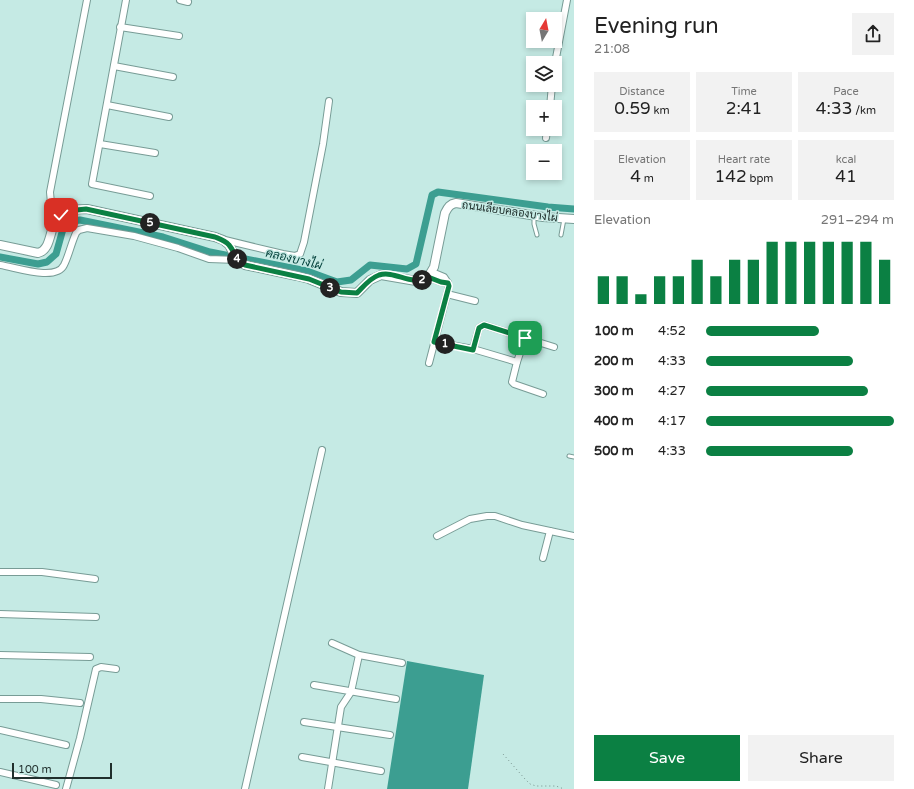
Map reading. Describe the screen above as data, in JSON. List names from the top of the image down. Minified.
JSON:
{"streets":{"street":["ถนนเลียบคลองบางไผ่"]},"water":["คลองบางไผ่"],"scale_bar":"100 m","north":"top","page":{"heading":["Evening run","21:08"],"map_buttons":["+","−"],"stats":[["Distance","0.59 km"],["Time","2:41"],["Pace","4:33 /km"],["Elevation","4 m"],["Heart rate","142 bpm"],["kcal","41"]],"chart":["Elevation","291–294 m"],"pins":["5","4","2","3","1"],"list":[{"name":"100 m","note":"4:52"},{"name":"200 m","note":"4:33"},{"name":"300 m","note":"4:27"},{"name":"400 m","note":"4:17"},{"name":"500 m","note":"4:33"}],"buttons":["Save","Share"],"scale":"100 m"}}
